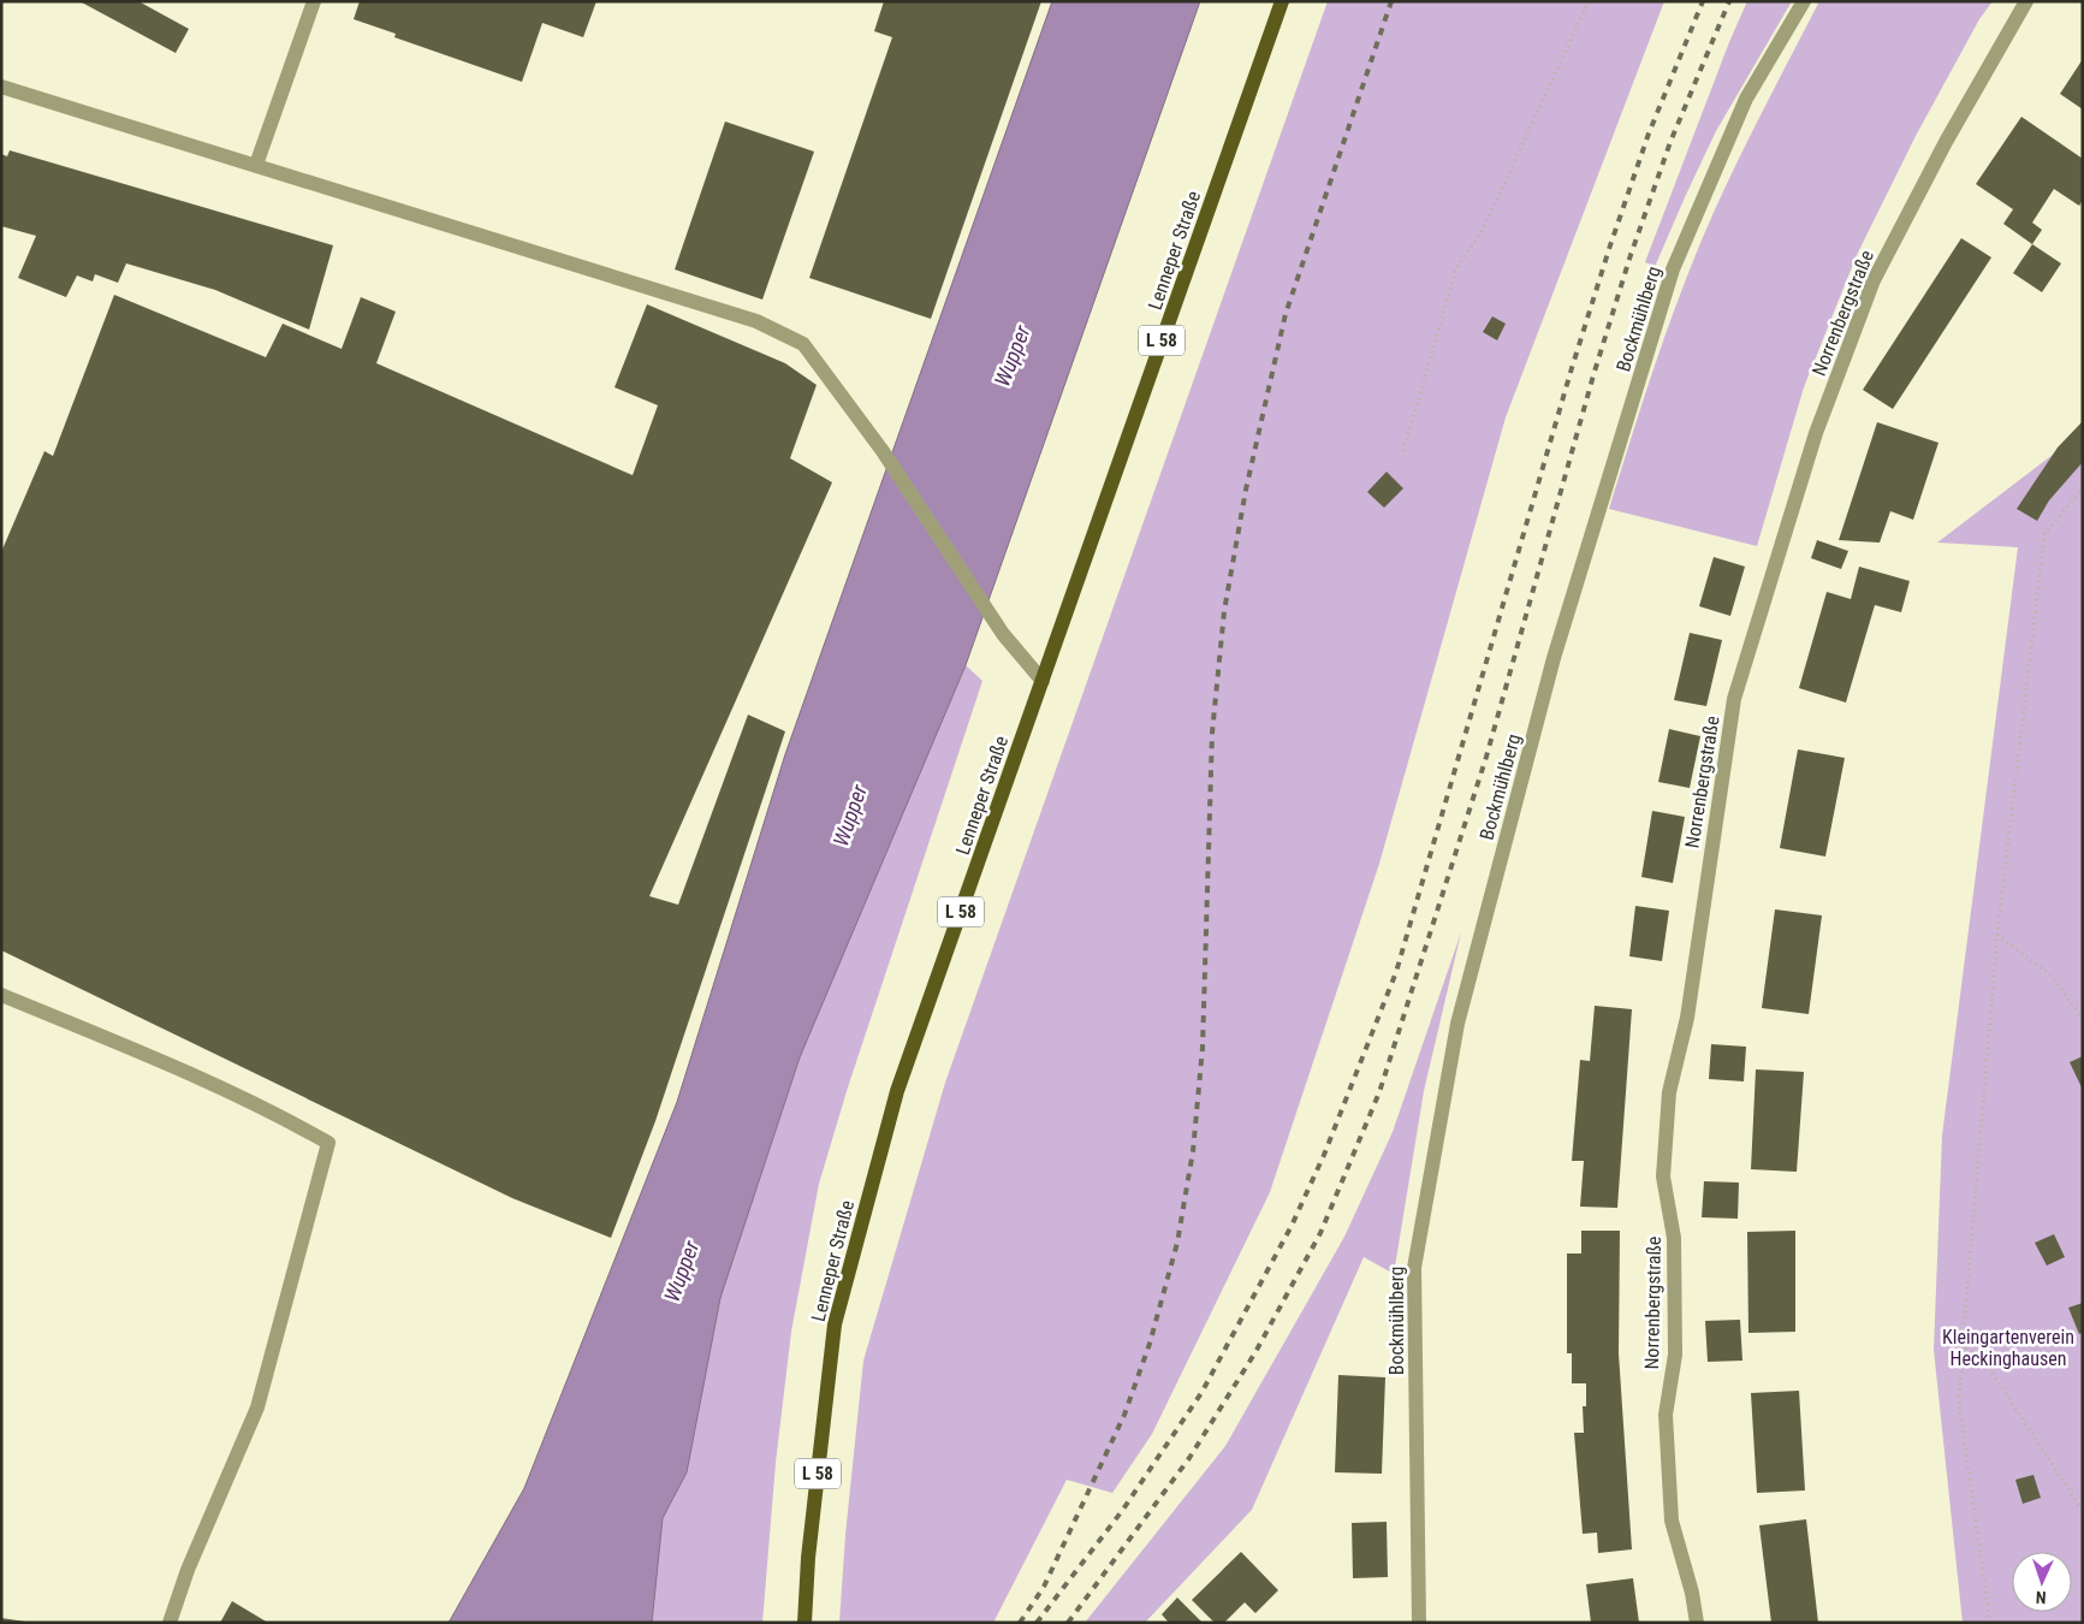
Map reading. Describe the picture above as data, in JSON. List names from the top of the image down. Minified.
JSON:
{"streets":{"main road":["Lenneper Straße","L 58"],"street":["Norrenbergstraße","Bockmühlberg"]},"water":["Wupper"],"parks":["Kleingartenverein Heckinghausen"],"north":"bottom"}
